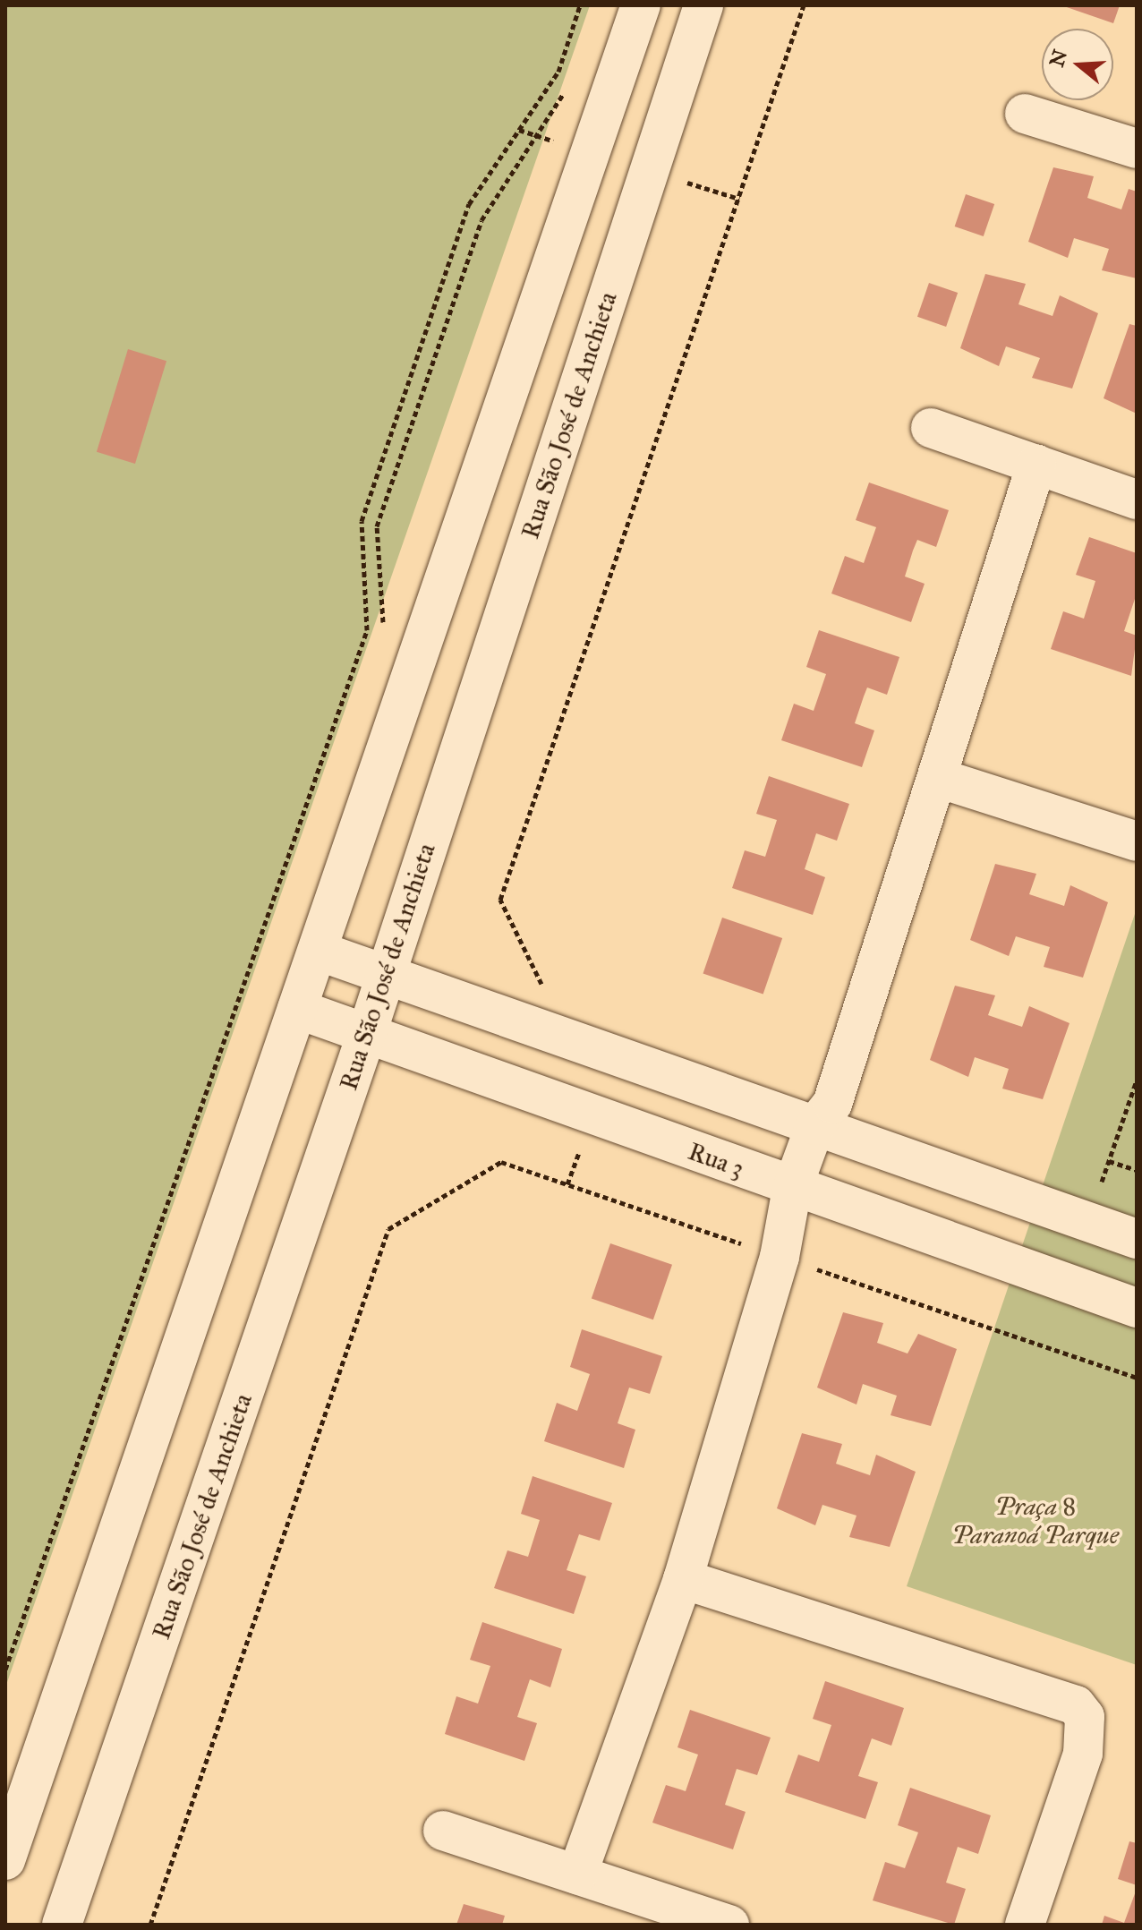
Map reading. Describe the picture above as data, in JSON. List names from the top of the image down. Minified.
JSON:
{"streets":{"street":["Rua São José de Anchieta","Rua 3"]},"crossings":[["Rua São José de Anchieta","Rua 3"]],"parks":["Praça 8 Paranoá Parque"],"north":"left"}
